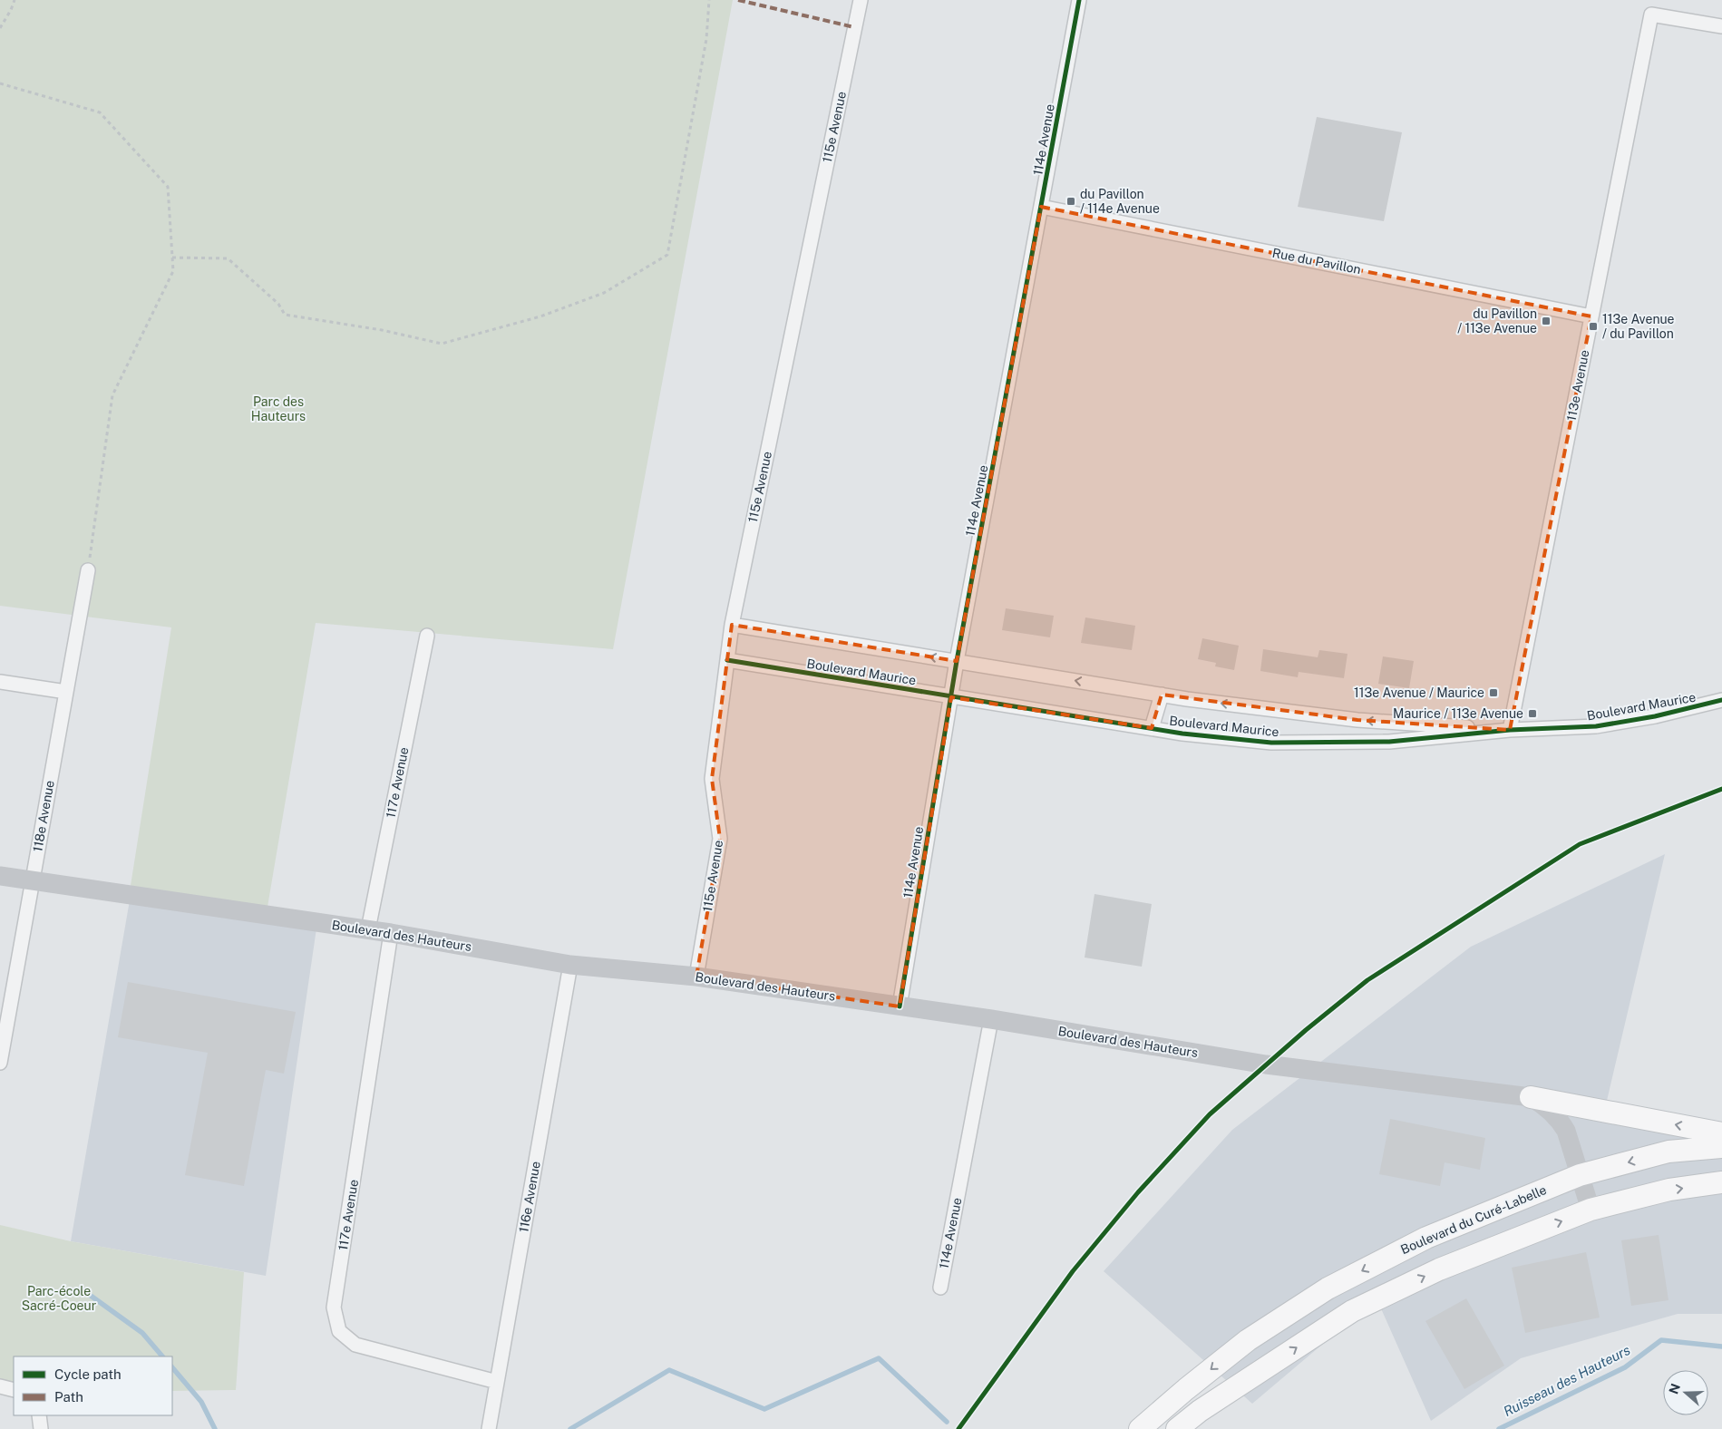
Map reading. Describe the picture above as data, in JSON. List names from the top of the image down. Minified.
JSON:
{"streets":{"main road":["Boulevard des Hauteurs","Boulevard du Curé-Labelle"],"street":["115e Avenue","114e Avenue","Rue du Pavillon","113e Avenue","Boulevard Maurice","117e Avenue","118e Avenue","116e Avenue"]},"crossings":[["115e Avenue","Boulevard Maurice"],["115e Avenue","Boulevard des Hauteurs"],["114e Avenue","Rue du Pavillon"],["114e Avenue","Boulevard Maurice"],["114e Avenue","Boulevard des Hauteurs"],["Rue du Pavillon","113e Avenue"],["113e Avenue","Boulevard Maurice"],["117e Avenue","Boulevard des Hauteurs"],["117e Avenue","116e Avenue"],["118e Avenue","Boulevard des Hauteurs"],["Boulevard des Hauteurs","116e Avenue"]],"water":["Ruisseau des Hauteurs"],"parks":["Parc des Hauteurs","Parc-école Sacré-Coeur"],"places":{"transit":["du Pavillon / 114e Avenue","du Pavillon / 113e Avenue","113e Avenue / du Pavillon","113e Avenue / Maurice","Maurice / 113e Avenue"]},"legend":["Cycle path","Path"],"north":"left"}
